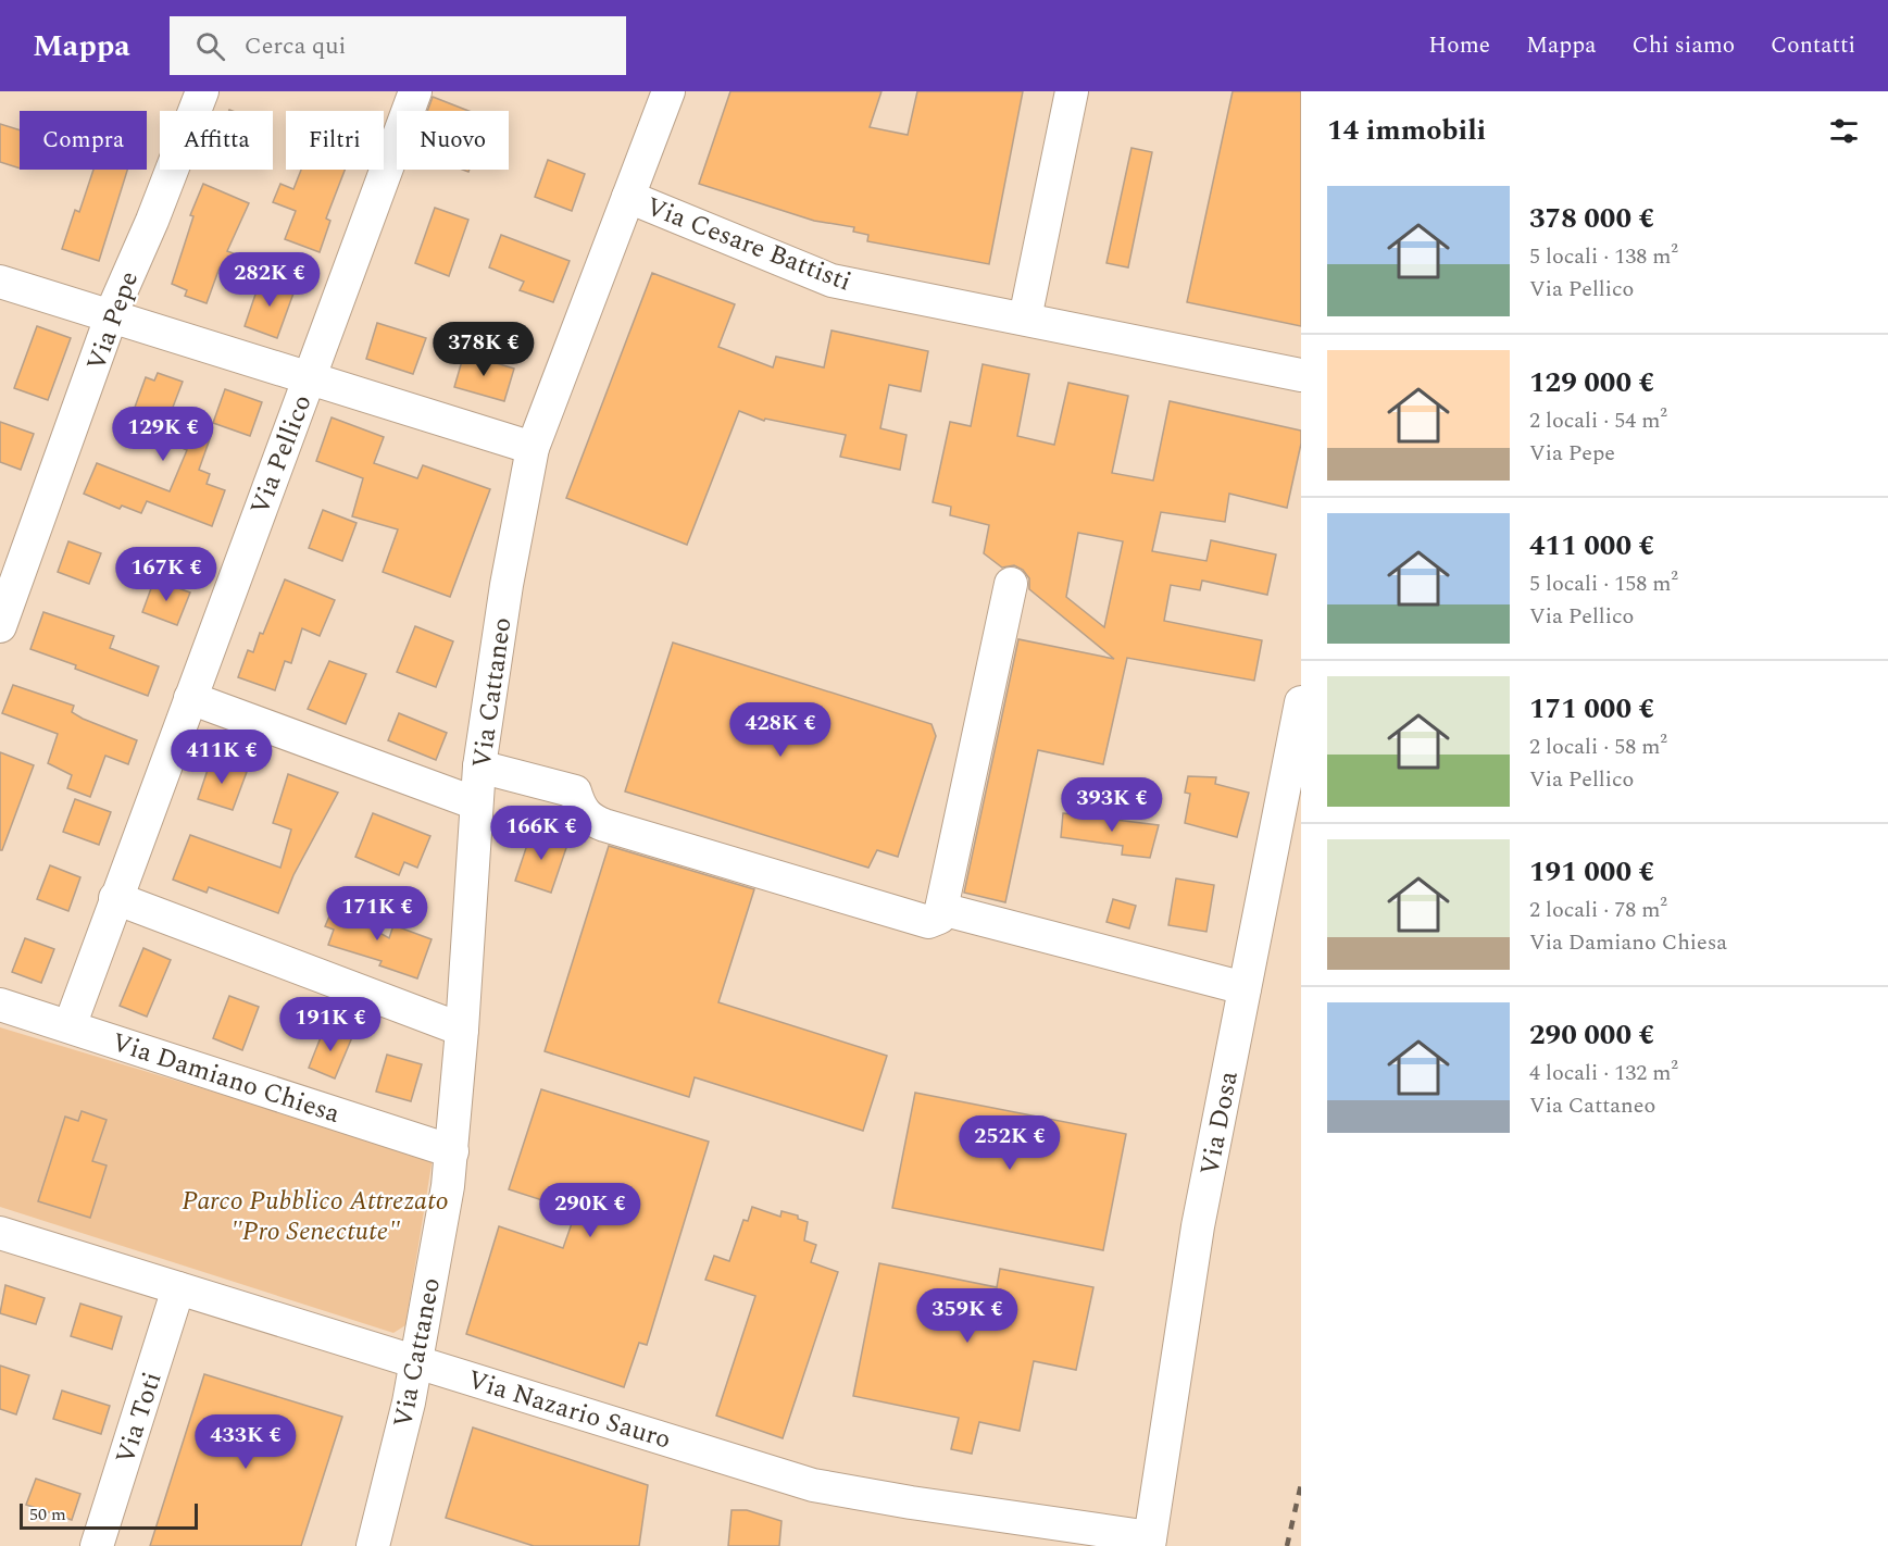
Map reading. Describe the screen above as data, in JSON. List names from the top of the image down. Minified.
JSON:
{"streets":{"street":["Via Cesare Battisti","Via Pepe","Via Pellico","Via Cattaneo","Via Damiano Chiesa","Via Dosa","Via Nazario Sauro","Via Toti"]},"crossings":[["Via Cesare Battisti","Via Cattaneo"],["Via Pepe","Via Pellico"],["Via Pellico","Via Cattaneo"],["Via Pellico","Via Damiano Chiesa"],["Via Cattaneo","Via Damiano Chiesa"],["Via Cattaneo","Via Nazario Sauro"],["Via Dosa","Via Nazario Sauro"],["Via Nazario Sauro","Via Toti"]],"parks":["Parco Pubblico Attrezato \"Pro Senectute\""],"scale_bar":"50 m","page":{"header":"Mappa","search":"Cerca qui","nav":["Home","Mappa","Chi siamo","Contatti"],"heading":"14 immobili","chip":["Compra","Affitta","Filtri","Nuovo"],"list":[{"name":"378 000 €","note":"5 locali · 138 m² · Via Pellico"},{"name":"129 000 €","note":"2 locali · 54 m² · Via Pepe"},{"name":"411 000 €","note":"5 locali · 158 m² · Via Pellico"},{"name":"171 000 €","note":"2 locali · 58 m² · Via Pellico"},{"name":"191 000 €","note":"2 locali · 78 m² · Via Damiano Chiesa"},{"name":"290 000 €","note":"4 locali · 132 m² · Via Cattaneo"}],"price":["282K €","378K €","129K €","167K €","428K €","411K €","393K €","166K €","171K €","191K €","252K €","290K €","359K €","433K €"],"scale":"50 m"}}
